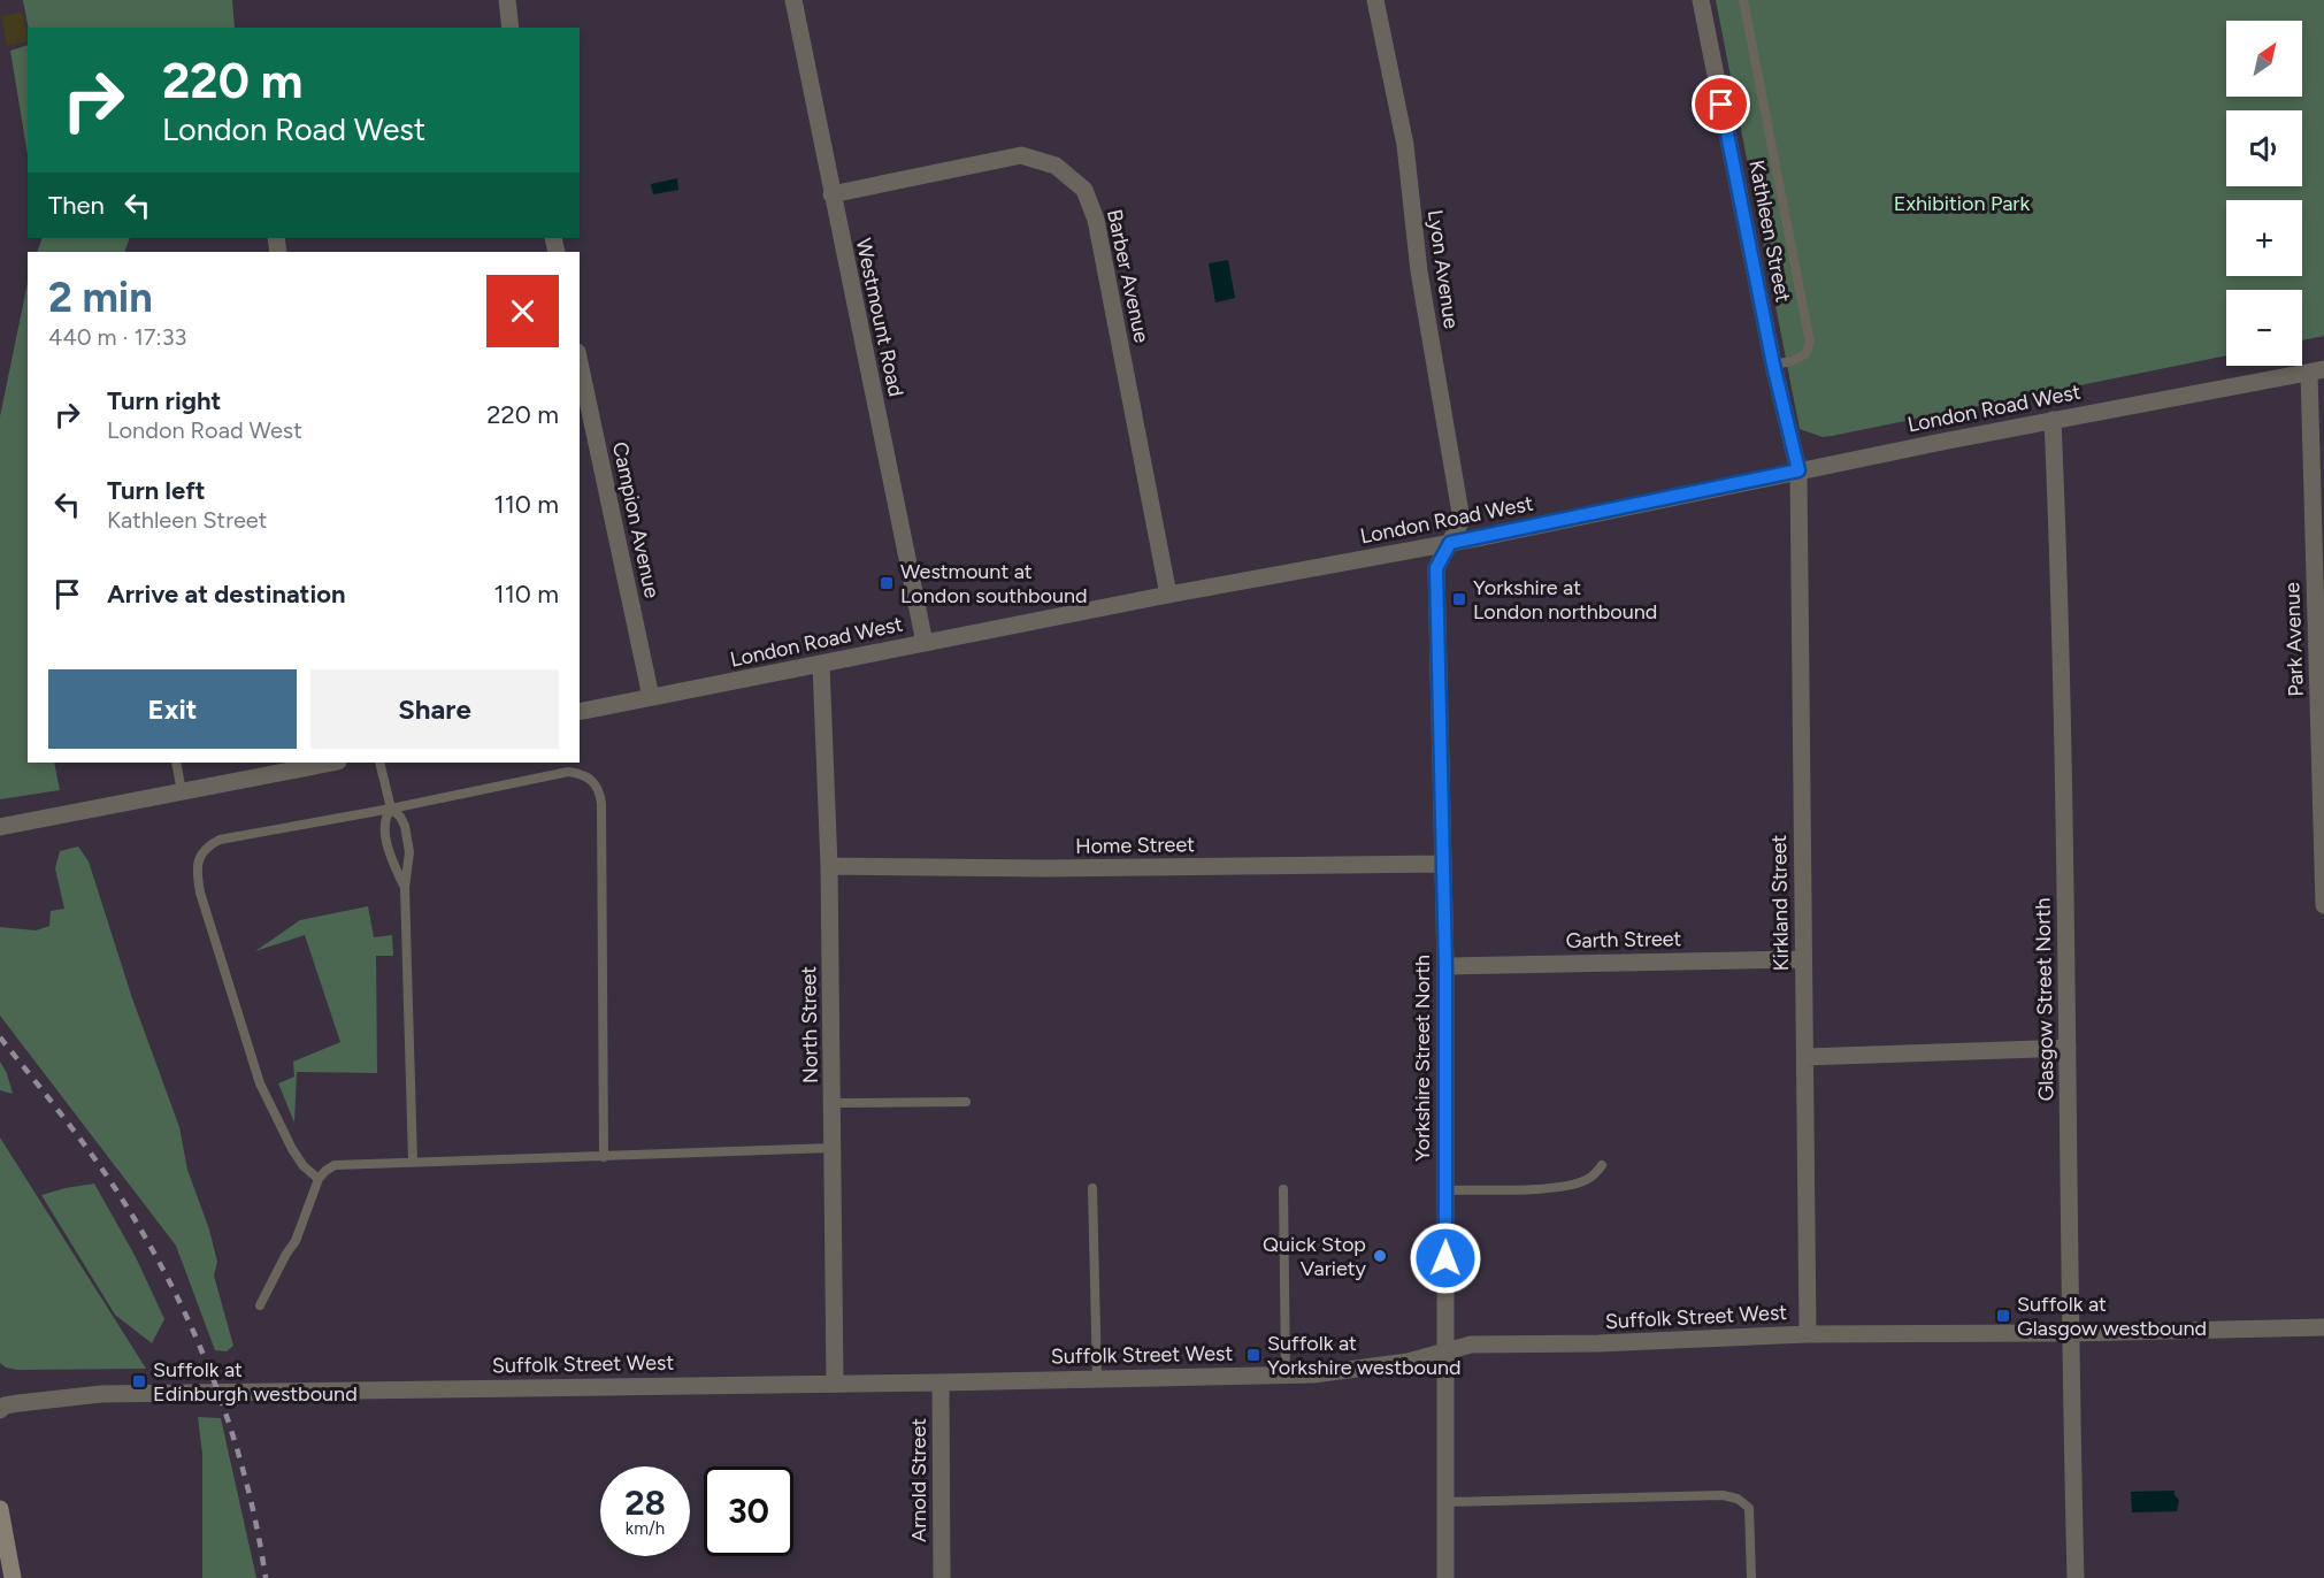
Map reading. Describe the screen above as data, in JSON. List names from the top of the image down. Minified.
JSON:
{"streets":{"street":["Kathleen Street","Lyon Avenue","Barber Avenue","Westmount Road","London Road West","Campion Avenue","Park Avenue","Home Street","Kirkland Street","Garth Street","Glasgow Street North","North Street","Yorkshire Street North","Suffolk Street West","Arnold Street"]},"crossings":[["Kathleen Street","London Road West"],["Kathleen Street","Kirkland Street"],["Lyon Avenue","London Road West"],["Lyon Avenue","Yorkshire Street North"],["Barber Avenue","Westmount Road"],["Barber Avenue","London Road West"],["Westmount Road","London Road West"],["London Road West","Campion Avenue"],["London Road West","Park Avenue"],["London Road West","Kirkland Street"],["London Road West","Glasgow Street North"],["London Road West","North Street"],["London Road West","Yorkshire Street North"],["Home Street","North Street"],["Home Street","Yorkshire Street North"],["Kirkland Street","Garth Street"],["Kirkland Street","Suffolk Street West"],["Garth Street","Yorkshire Street North"],["Glasgow Street North","Suffolk Street West"],["North Street","Suffolk Street West"],["Yorkshire Street North","Suffolk Street West"],["Suffolk Street West","Arnold Street"]],"parks":["Exhibition Park"],"places":{"transit":["Westmount at London southbound","Yorkshire at London northbound","Suffolk at Glasgow westbound","Suffolk at Yorkshire westbound","Suffolk at Edinburgh westbound"],"other":["Quick Stop Variety"]},"north":"top right","page":{"map_buttons":["+","−"],"turn":["220 m","London Road West"],"then":"Then","heading":["2 min","440 m · 17:33"],"list":[{"name":"Turn right","note":"London Road West","value":"220 m"},{"name":"Turn left","note":"Kathleen Street","value":"110 m"},{"name":"Arrive at destination","value":"110 m"}],"buttons":["Exit","Share"],"speed":"28 km/h","limit":"30"}}
